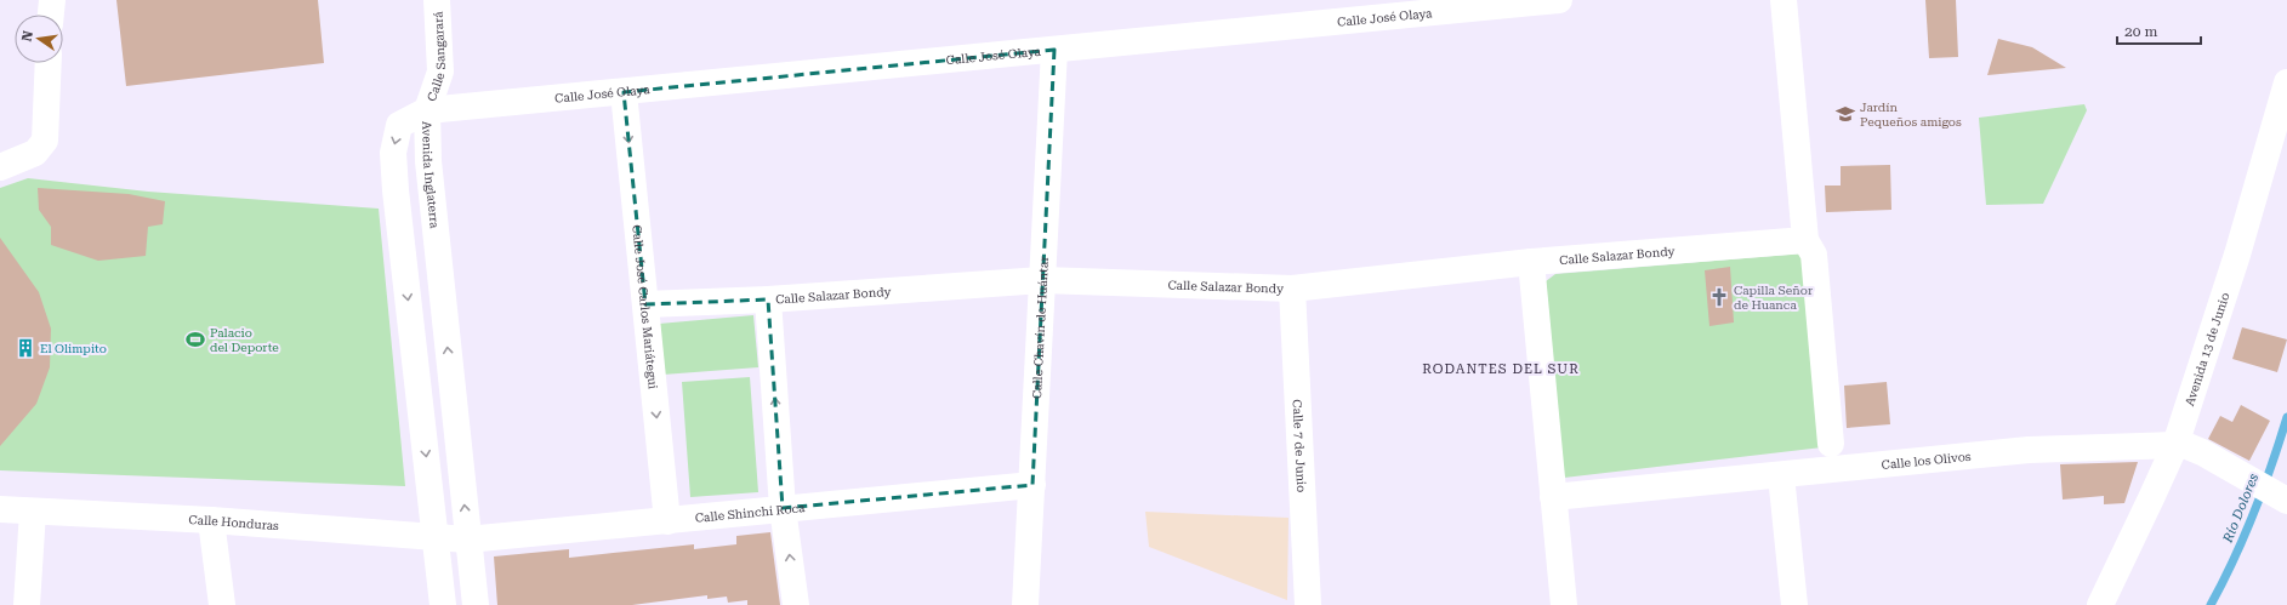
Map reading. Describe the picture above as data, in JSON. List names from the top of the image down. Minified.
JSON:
{"streets":{"street":["Calle José Olaya","Calle Sangarará","Avenida Inglaterra","Calle Salazar Bondy","Calle José Carlos Mariátegui","Calle Chavín de Huántar","Avenida 13 de Junio","Calle 7 de Junio","Calle los Olivos","Calle Shinchi Roca","Calle Honduras"]},"crossings":[["Calle José Olaya","Calle Sangarará"],["Calle José Olaya","Avenida Inglaterra"],["Calle José Olaya","Calle José Carlos Mariátegui"],["Calle José Olaya","Calle Chavín de Huántar"],["Calle Sangarará","Avenida Inglaterra"],["Avenida Inglaterra","Calle Shinchi Roca"],["Avenida Inglaterra","Calle Honduras"],["Calle Salazar Bondy","Calle José Carlos Mariátegui"],["Calle Salazar Bondy","Calle Chavín de Huántar"],["Calle Salazar Bondy","Calle 7 de Junio"],["Calle José Carlos Mariátegui","Calle Shinchi Roca"],["Calle Chavín de Huántar","Calle Shinchi Roca"],["Avenida 13 de Junio","Calle los Olivos"],["Calle Shinchi Roca","Calle Honduras"]],"districts":["RODANTES DEL SUR"],"water":["Río Dolores"],"places":{"school or university":["Jardín Pequeños amigos"],"church":["Capilla Señor de Huanca"],"sports":["Palacio del Deporte"],"building":["El Olimpito"]},"scale_bar":"20 m","north":"left"}
